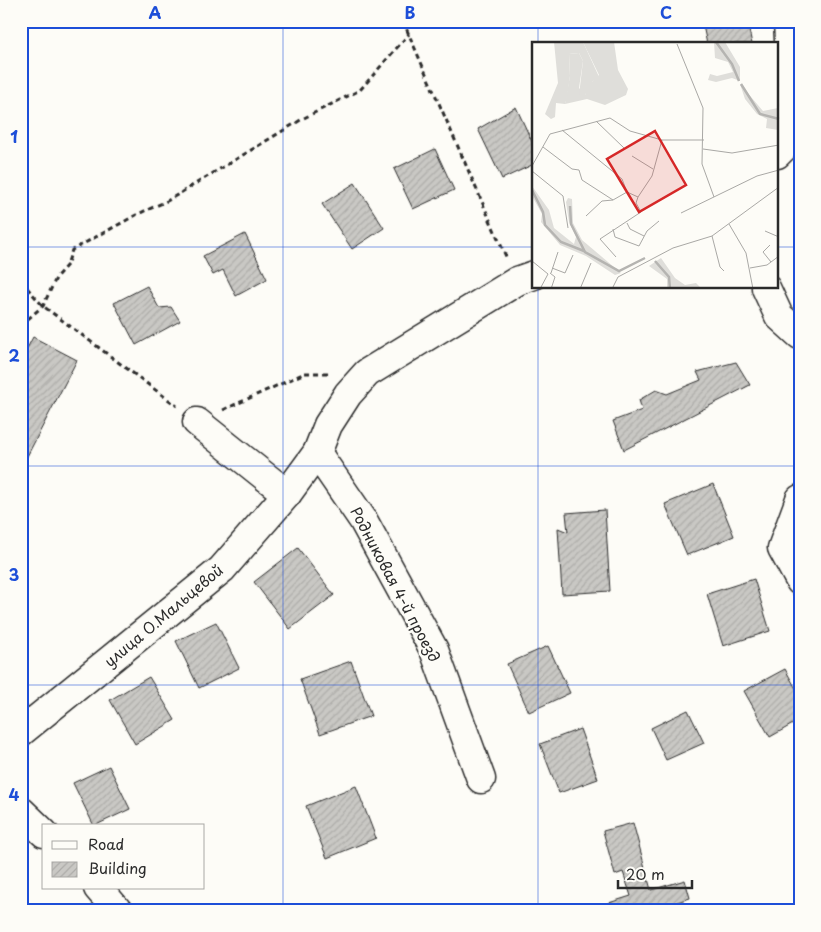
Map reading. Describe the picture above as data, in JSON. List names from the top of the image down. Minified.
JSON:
{"streets":{"street":["Родниковая 4-й проезд","улица О.Мальцевой"]},"crossings":[["Родниковая 4-й проезд","улица О.Мальцевой"]],"legend":["Road","Building"],"scale_bar":"20 m","grid":{"columns":["A","B","C"],"rows":["1","2","3","4"]}}
